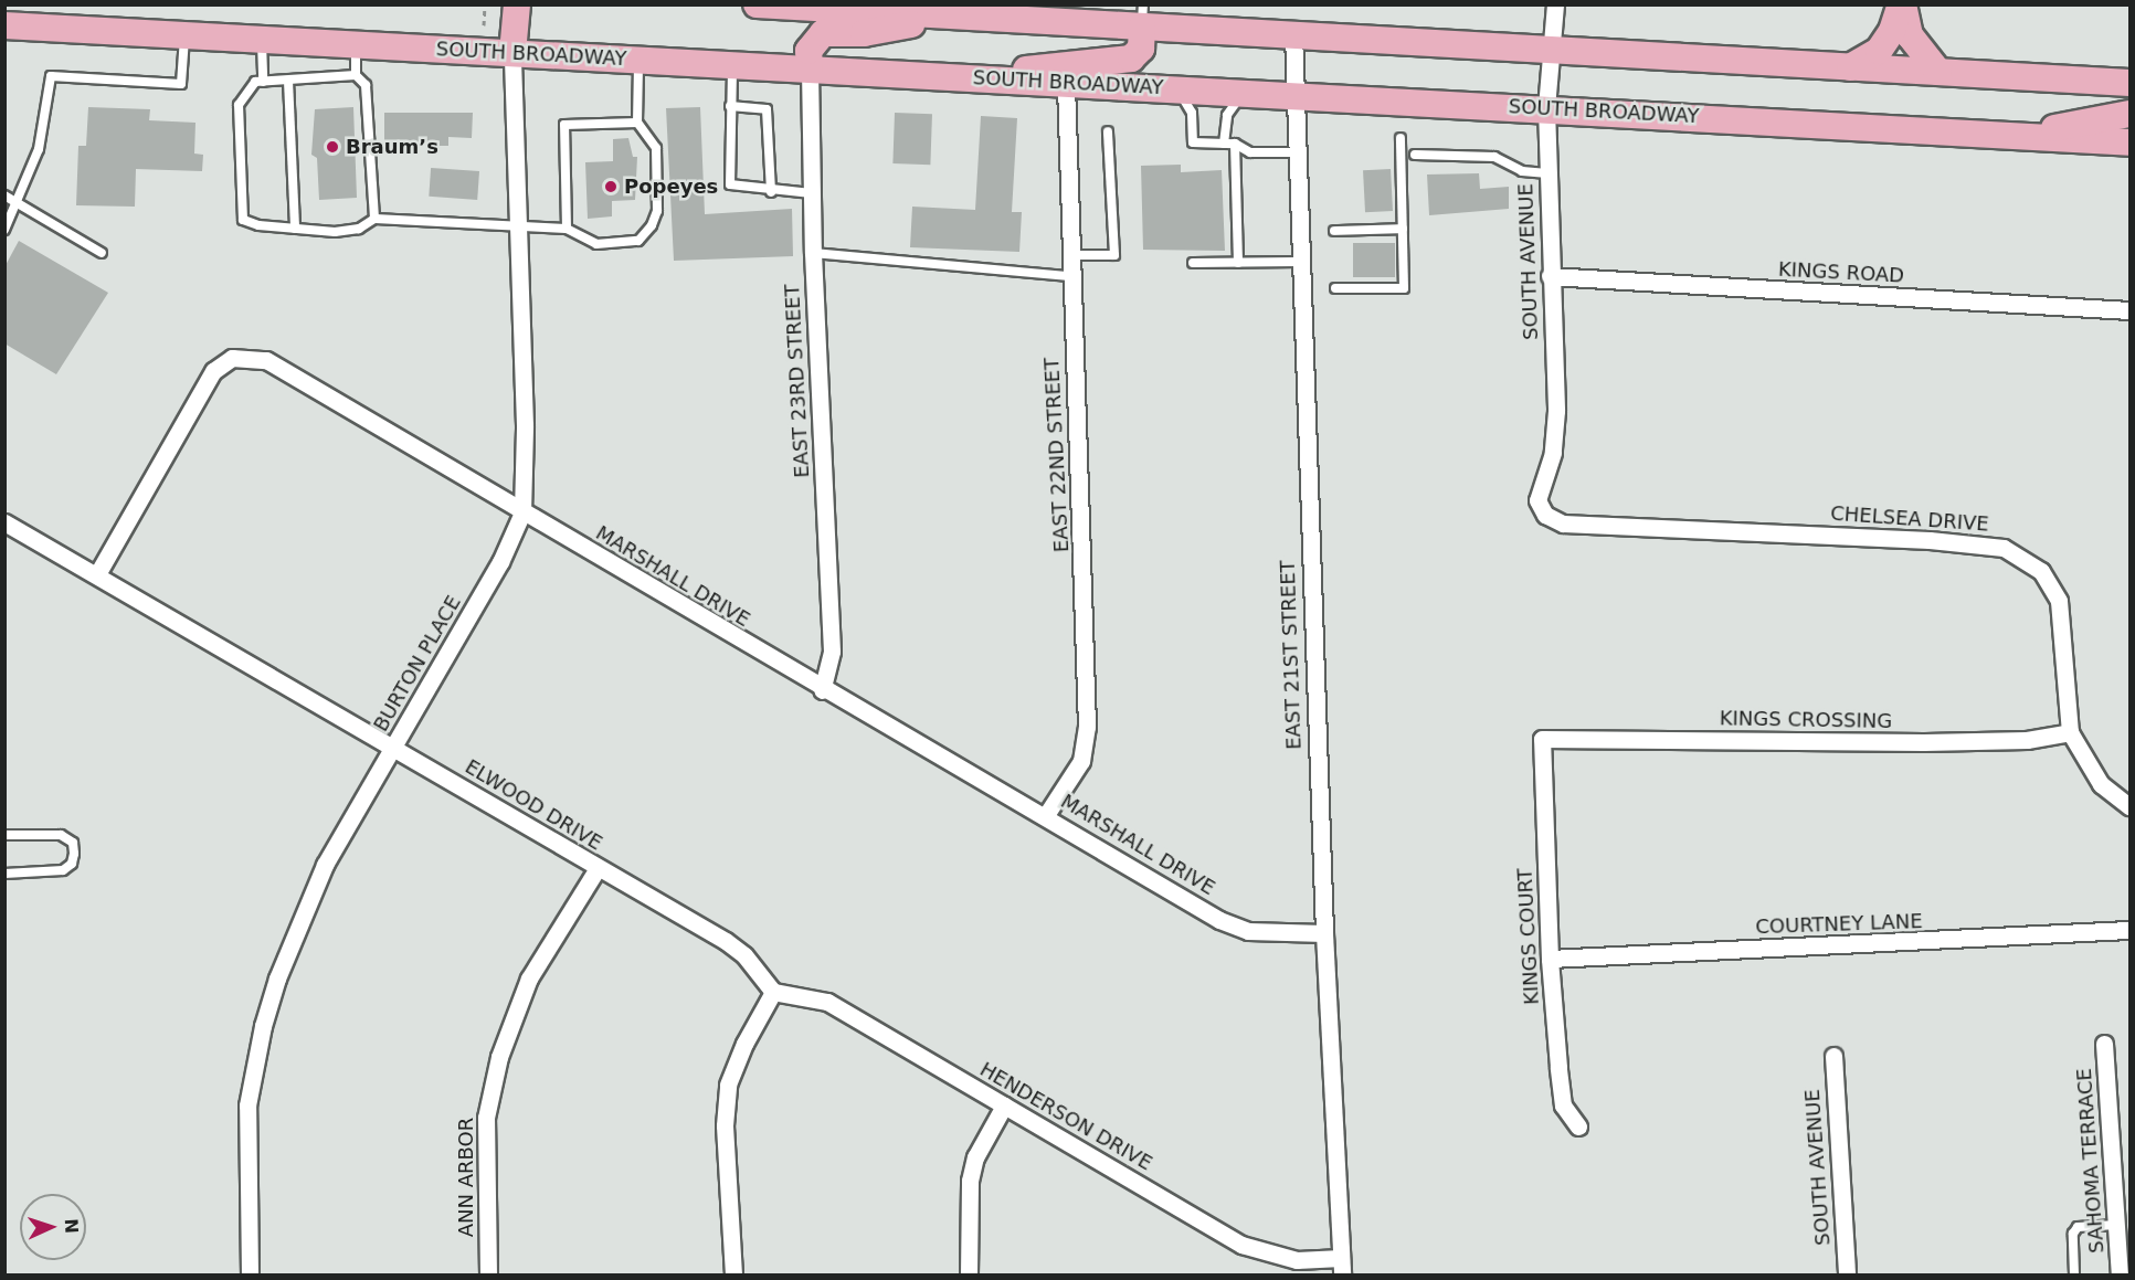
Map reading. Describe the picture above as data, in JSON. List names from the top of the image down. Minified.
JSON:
{"streets":{"main road":["SOUTH BROADWAY"],"street":["SOUTH AVENUE","KINGS ROAD","EAST 23RD STREET","EAST 22ND STREET","CHELSEA DRIVE","MARSHALL DRIVE","EAST 21ST STREET","BURTON PLACE","KINGS CROSSING","ELWOOD DRIVE","COURTNEY LANE","KINGS COURT","HENDERSON DRIVE","SAHOMA TERRACE","ANN ARBOR"]},"crossings":[["SOUTH BROADWAY","SOUTH AVENUE"],["SOUTH BROADWAY","EAST 23RD STREET"],["SOUTH BROADWAY","EAST 22ND STREET"],["SOUTH BROADWAY","EAST 21ST STREET"],["SOUTH BROADWAY","BURTON PLACE"],["SOUTH AVENUE","KINGS ROAD"],["SOUTH AVENUE","CHELSEA DRIVE"],["EAST 23RD STREET","MARSHALL DRIVE"],["EAST 22ND STREET","MARSHALL DRIVE"],["CHELSEA DRIVE","KINGS CROSSING"],["MARSHALL DRIVE","EAST 21ST STREET"],["MARSHALL DRIVE","BURTON PLACE"],["MARSHALL DRIVE","ELWOOD DRIVE"],["EAST 21ST STREET","HENDERSON DRIVE"],["BURTON PLACE","ELWOOD DRIVE"],["KINGS CROSSING","KINGS COURT"],["ELWOOD DRIVE","HENDERSON DRIVE"],["ELWOOD DRIVE","ANN ARBOR"],["COURTNEY LANE","KINGS COURT"]],"places":["Braum’s","Popeyes"],"north":"right"}
